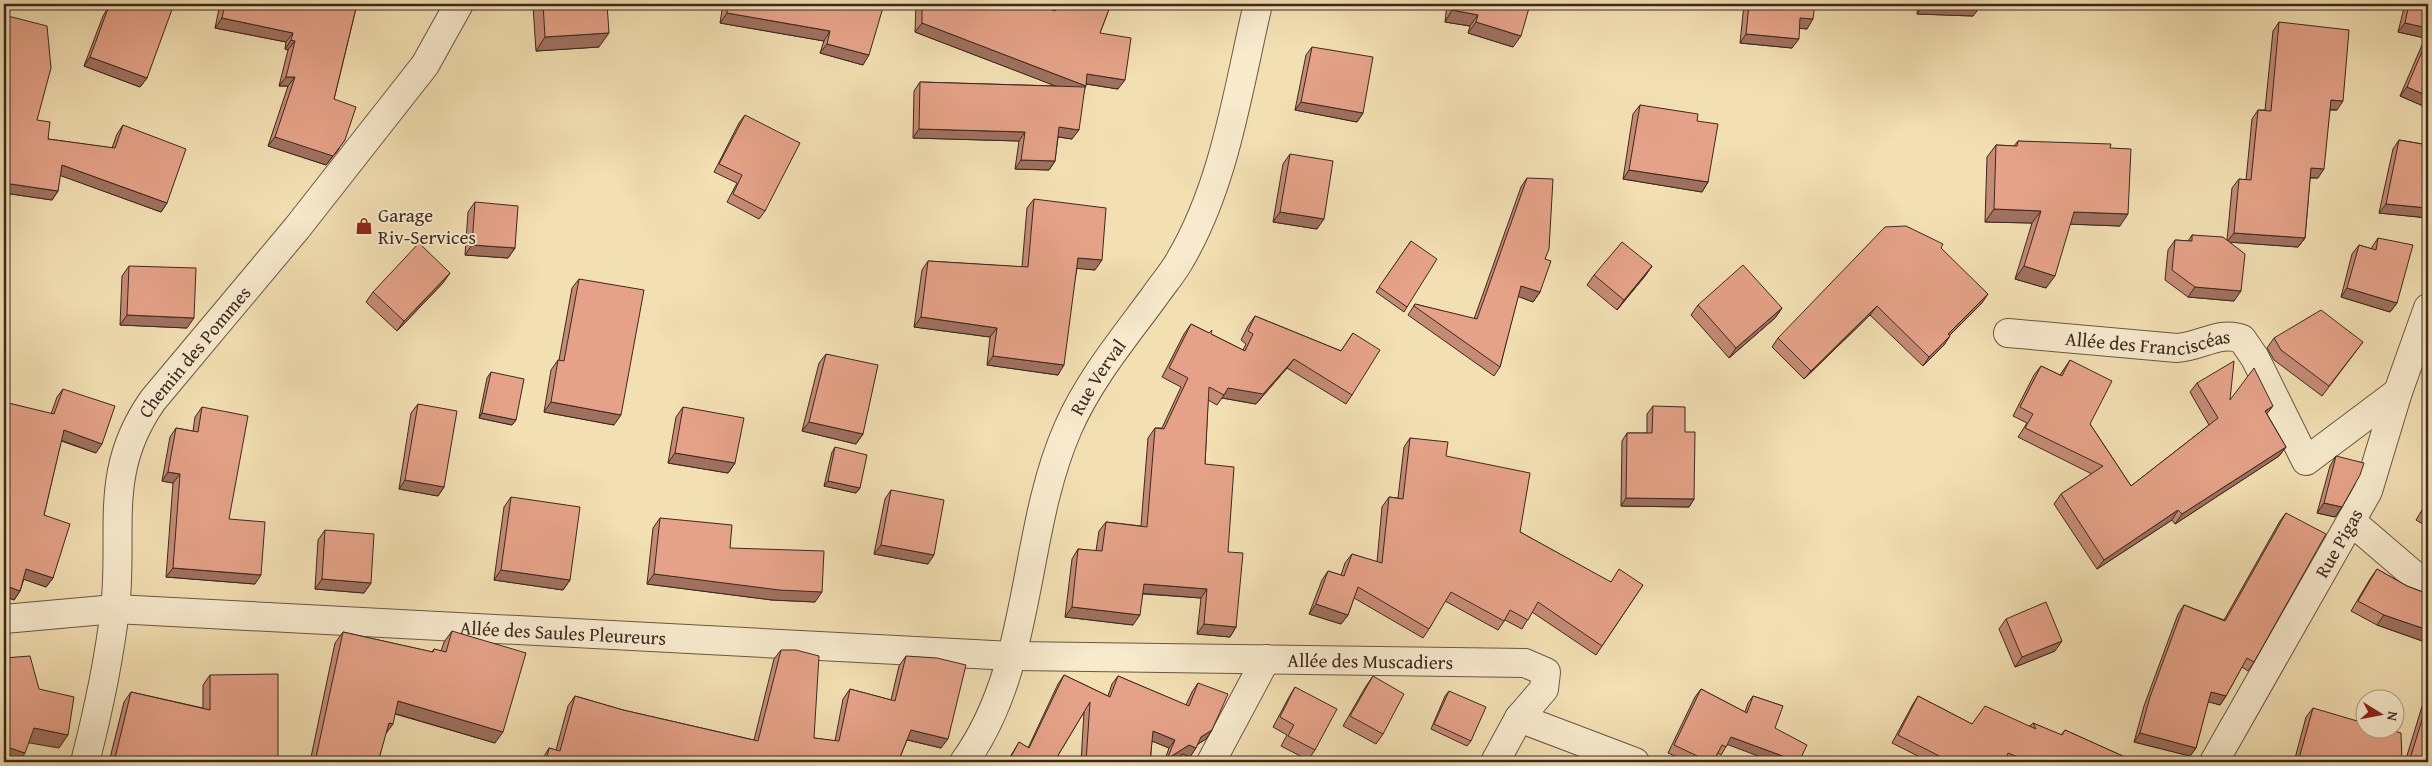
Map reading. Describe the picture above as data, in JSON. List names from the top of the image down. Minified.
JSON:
{"streets":{"street":["Allée des Franciscéas","Chemin des Pommes","Rue Verval","Rue Pigas","Allée des Saules Pleureurs","Allée des Muscadiers"]},"crossings":[["Allée des Franciscéas","Rue Pigas"],["Chemin des Pommes","Allée des Saules Pleureurs"],["Rue Verval","Allée des Saules Pleureurs"],["Rue Verval","Allée des Muscadiers"],["Allée des Saules Pleureurs","Allée des Muscadiers"]],"places":{"shop":["Garage Riv-Services"]},"north":"right"}
